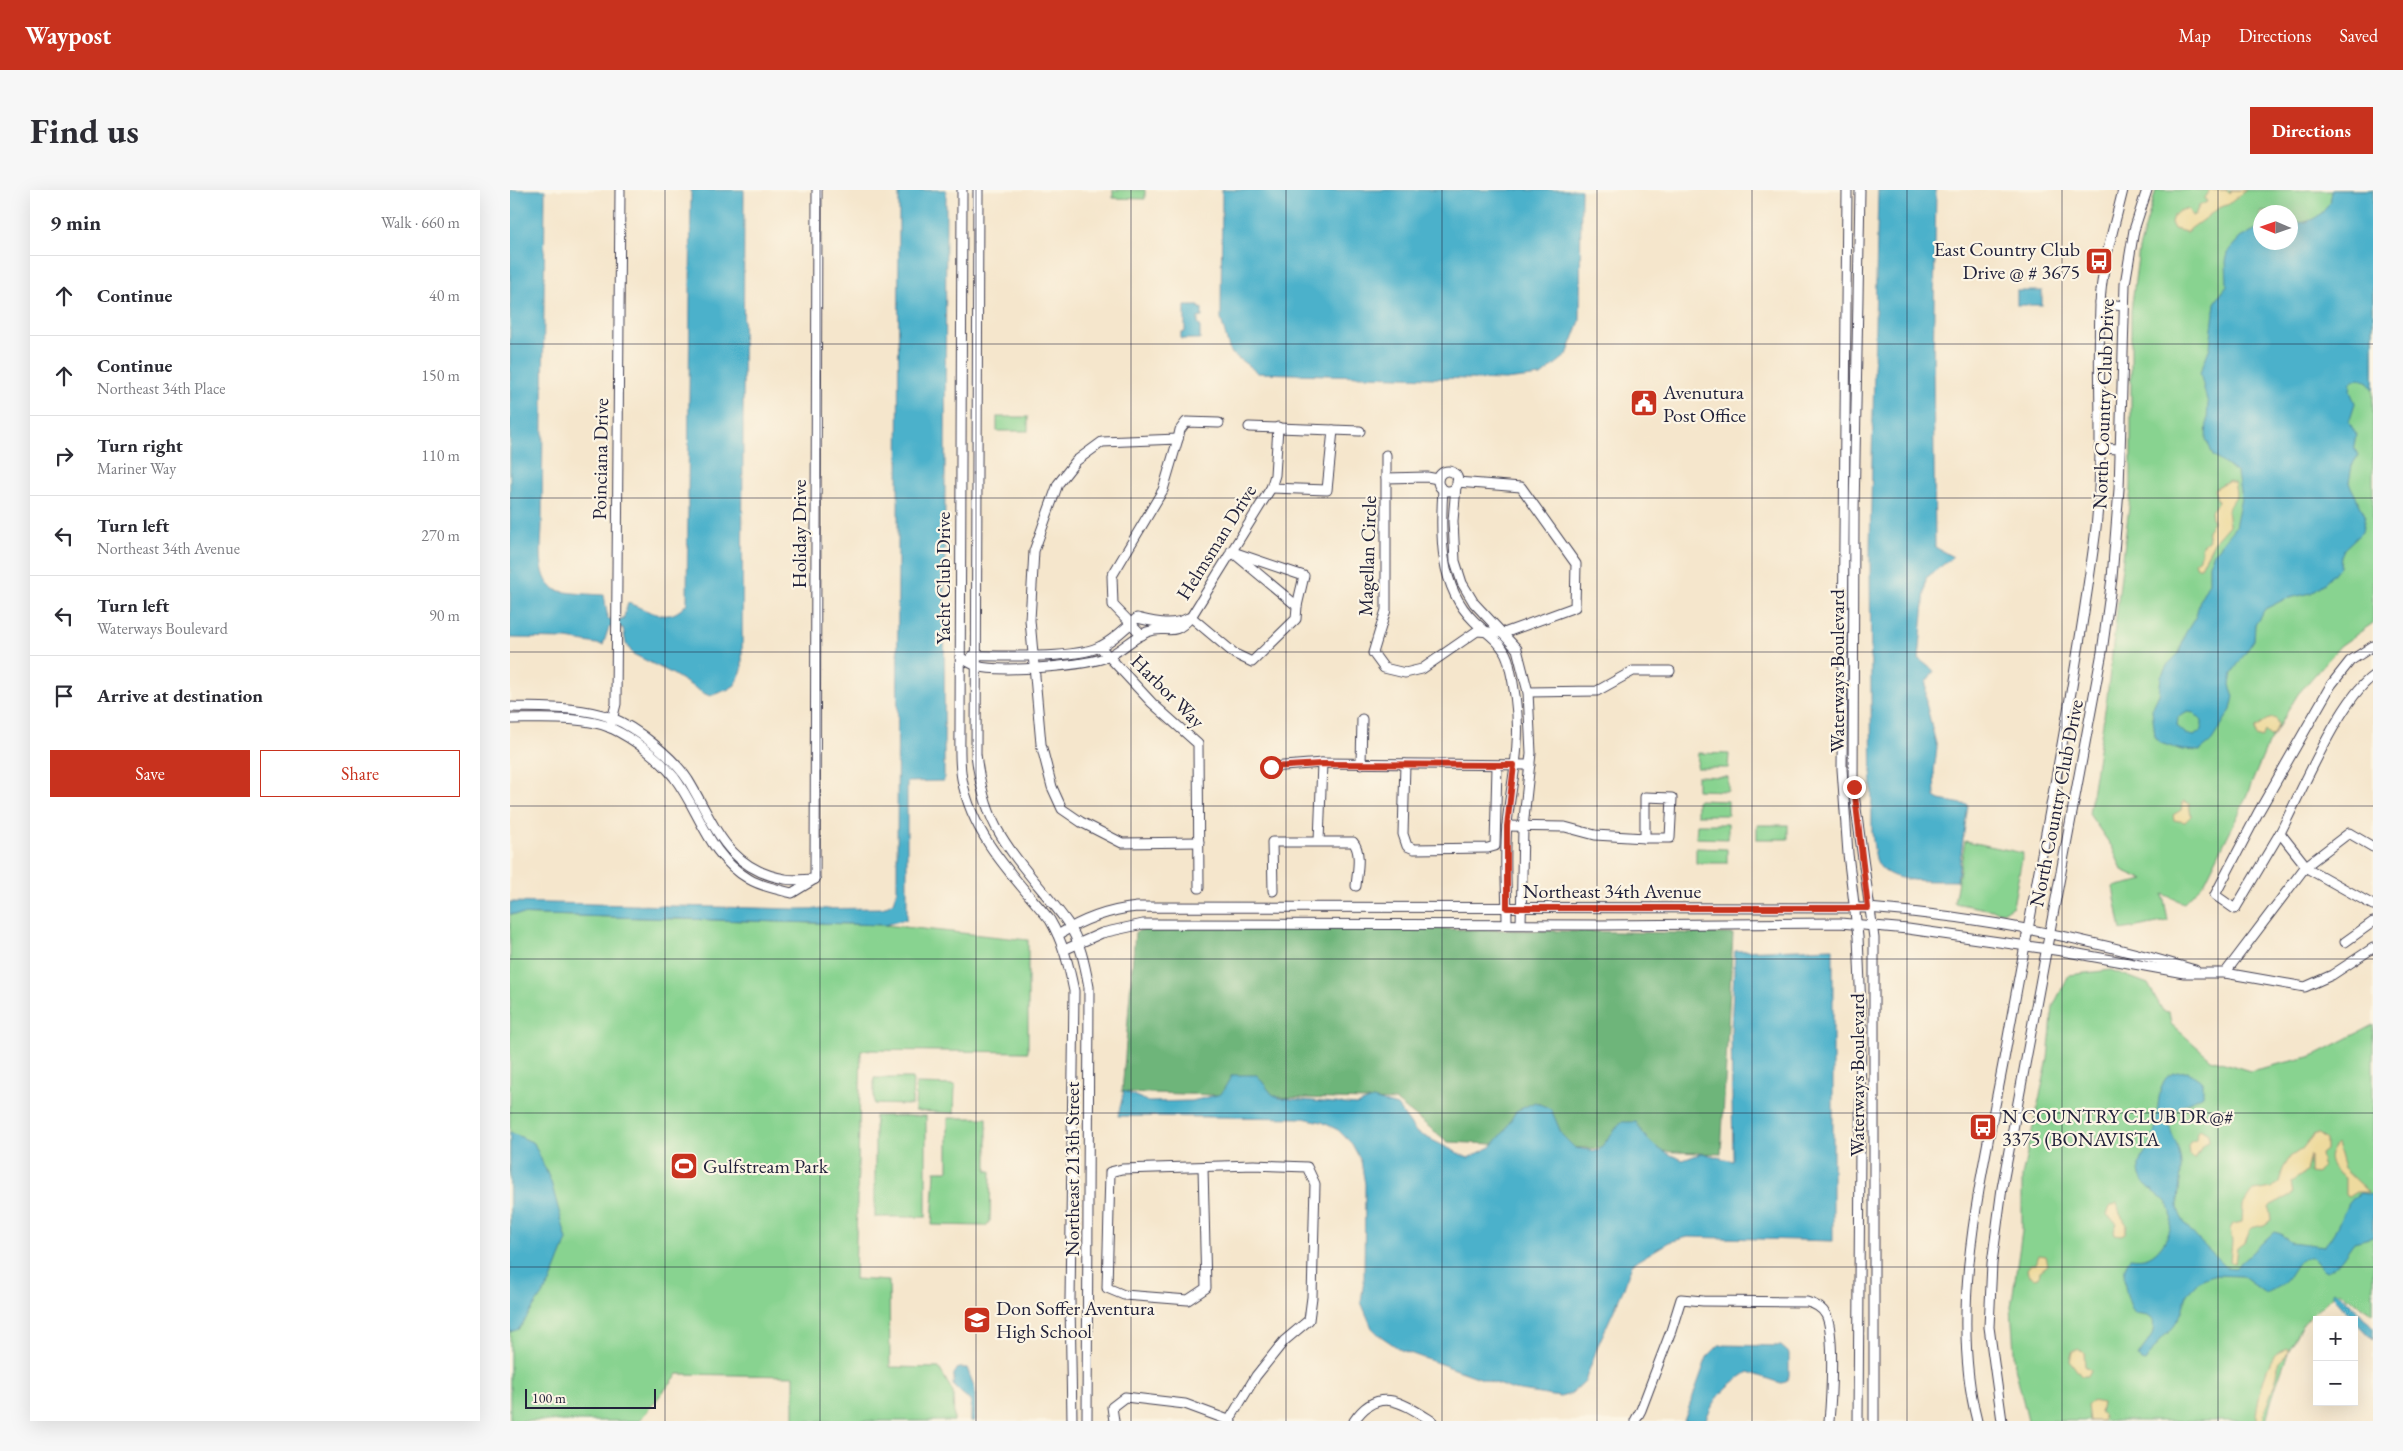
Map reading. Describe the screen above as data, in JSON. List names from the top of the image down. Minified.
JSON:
{"streets":{"street":["North Country Club Drive","Poinciana Drive","Holiday Drive","Helmsman Drive","Magellan Circle","Yacht Club Drive","Waterways Boulevard","Harbor Way","Northeast 34th Avenue","Northeast 213th Street"]},"crossings":[["North Country Club Drive","Northeast 34th Avenue"],["Helmsman Drive","Harbor Way"],["Yacht Club Drive","Harbor Way"],["Yacht Club Drive","Northeast 34th Avenue"],["Yacht Club Drive","Northeast 213th Street"],["Waterways Boulevard","Northeast 34th Avenue"],["Northeast 34th Avenue","Northeast 213th Street"]],"places":{"bus stop":["East Country Club Drive @ # 3675","N COUNTRY CLUB DR@# 3375 (BONAVISTA"],"public building":["Avenutura Post Office"],"sports":["Gulfstream Park"],"school or university":["Don Soffer Aventura High School"]},"scale_bar":"100 m","north":"left","page":{"header":"Waypost","nav":["Map","Directions","Saved"],"buttons":["Directions",["Save","Share"]],"title":"Find us","heading":["9 min","Walk · 660 m"],"list":[["Continue","40 m"],["Continue","Northeast 34th Place","150 m"],["Turn right","Mariner Way","110 m"],["Turn left","Northeast 34th Avenue","270 m"],["Turn left","Waterways Boulevard","90 m"],"Arrive at destination"],"map_buttons":["+","−"],"scale":"100 m"}}
